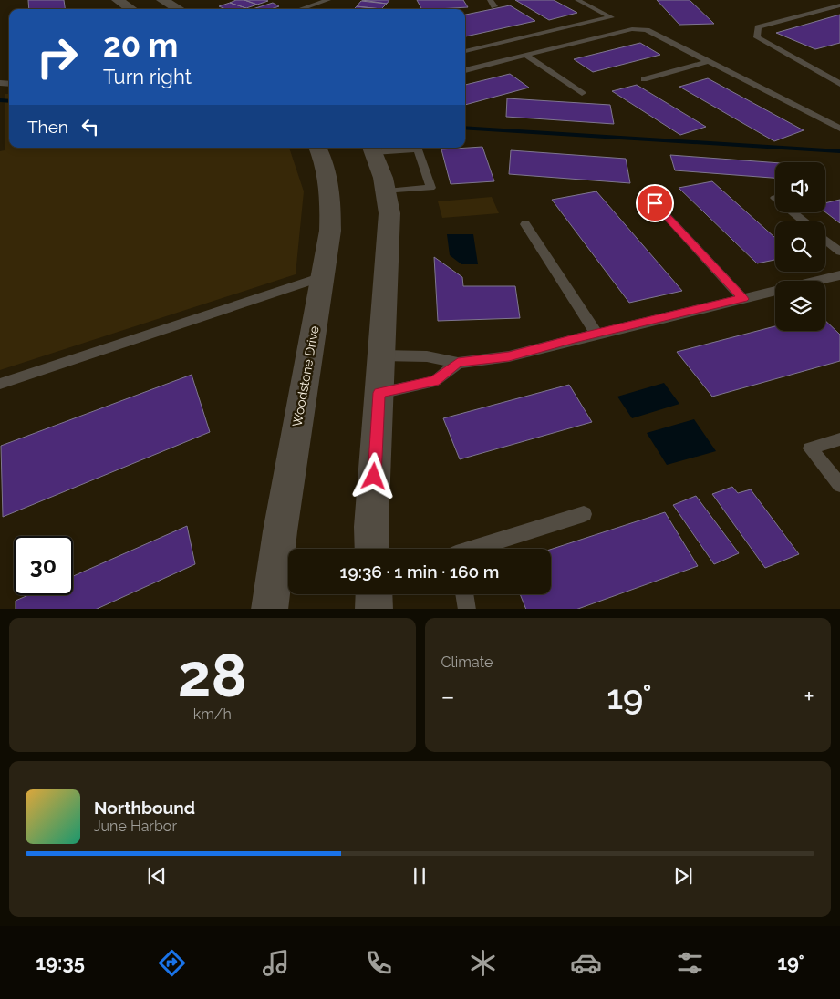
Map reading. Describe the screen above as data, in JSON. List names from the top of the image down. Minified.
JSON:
{"streets":{"street":["Woodstone Drive"]},"page":{"turn":["20 m","Turn right"],"then":"Then","limit":"30","trip":"19:36 · 1 min · 160 m","tile":[["28","km/h"],"Climate"],"heat":["−","19°","+"],"song":["Northbound","June Harbor"],"tabs":["19:35","19°"]}}
